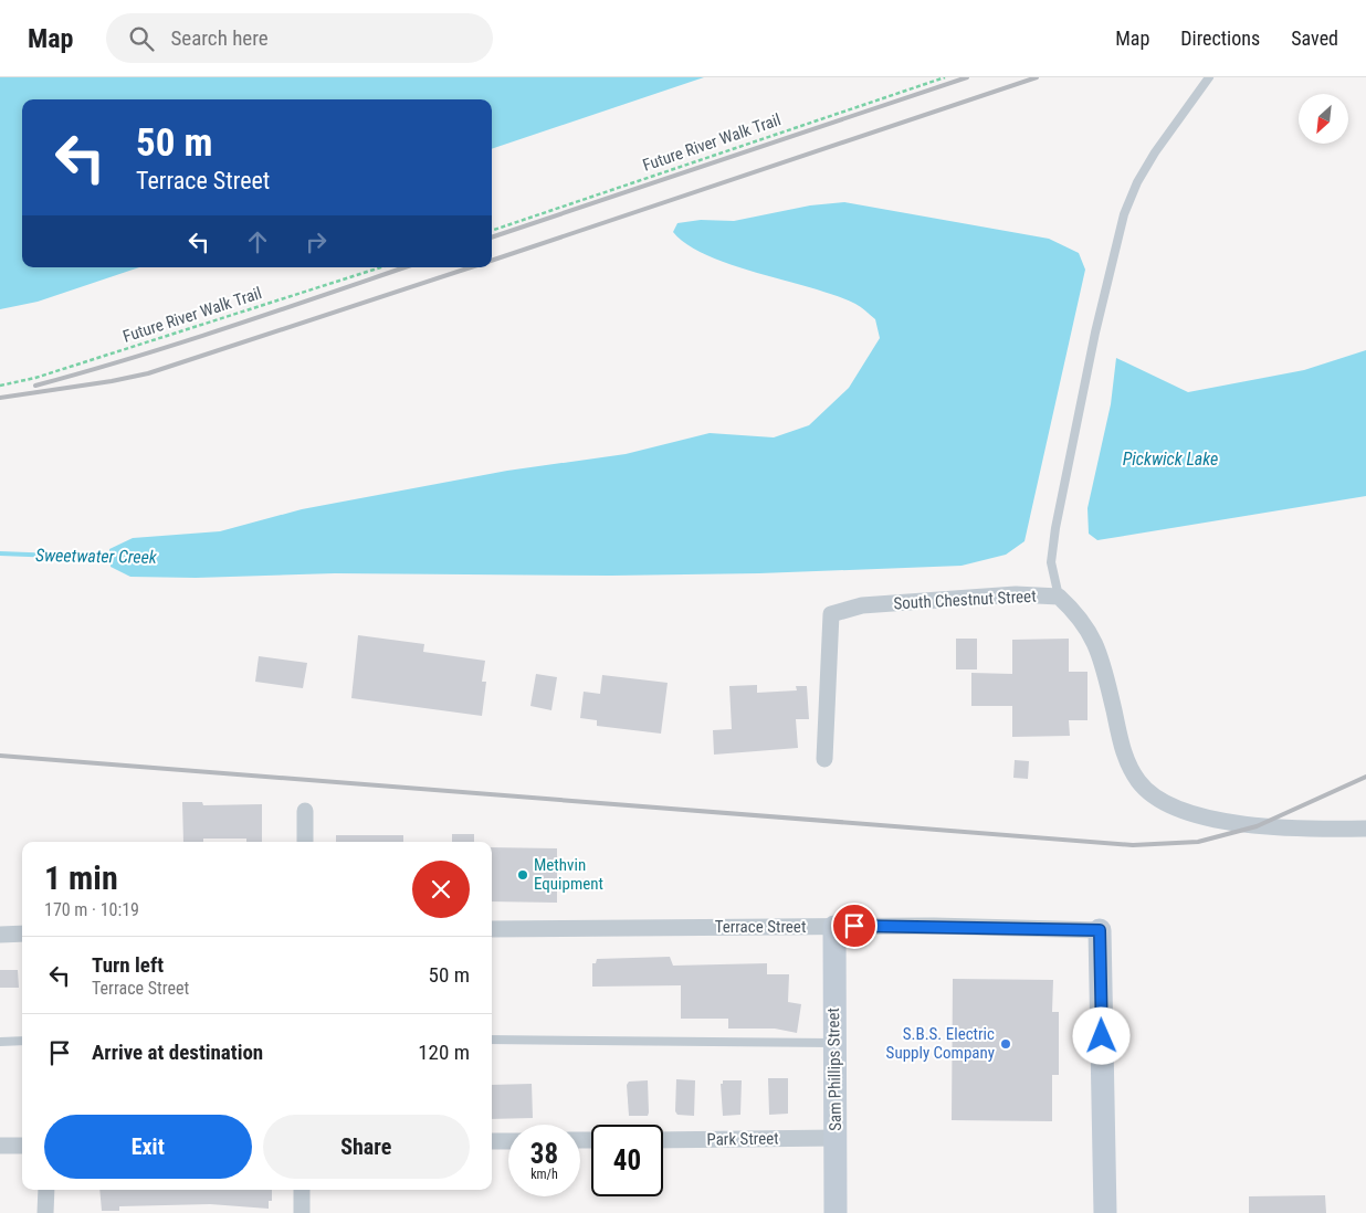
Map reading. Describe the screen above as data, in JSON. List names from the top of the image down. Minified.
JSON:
{"streets":{"street":["South Chestnut Street","Terrace Street","Sam Phillips Street","Park Street"],"path":["Future River Walk Trail"]},"crossings":[["Terrace Street","Sam Phillips Street"],["Sam Phillips Street","Park Street"]],"water":["Pickwick Lake","Sweetwater Creek"],"places":["Methvin Equipment","S.B.S. Electric Supply Company"],"north":"bottom left","page":{"header":"Map","search":"Search here","nav":["Map","Directions","Saved"],"turn":["50 m","Terrace Street"],"heading":["1 min","170 m · 10:19"],"list":[{"name":"Turn left","note":"Terrace Street","value":"50 m"},{"name":"Arrive at destination","value":"120 m"}],"buttons":["Exit","Share"],"speed":"38 km/h","limit":"40"}}
